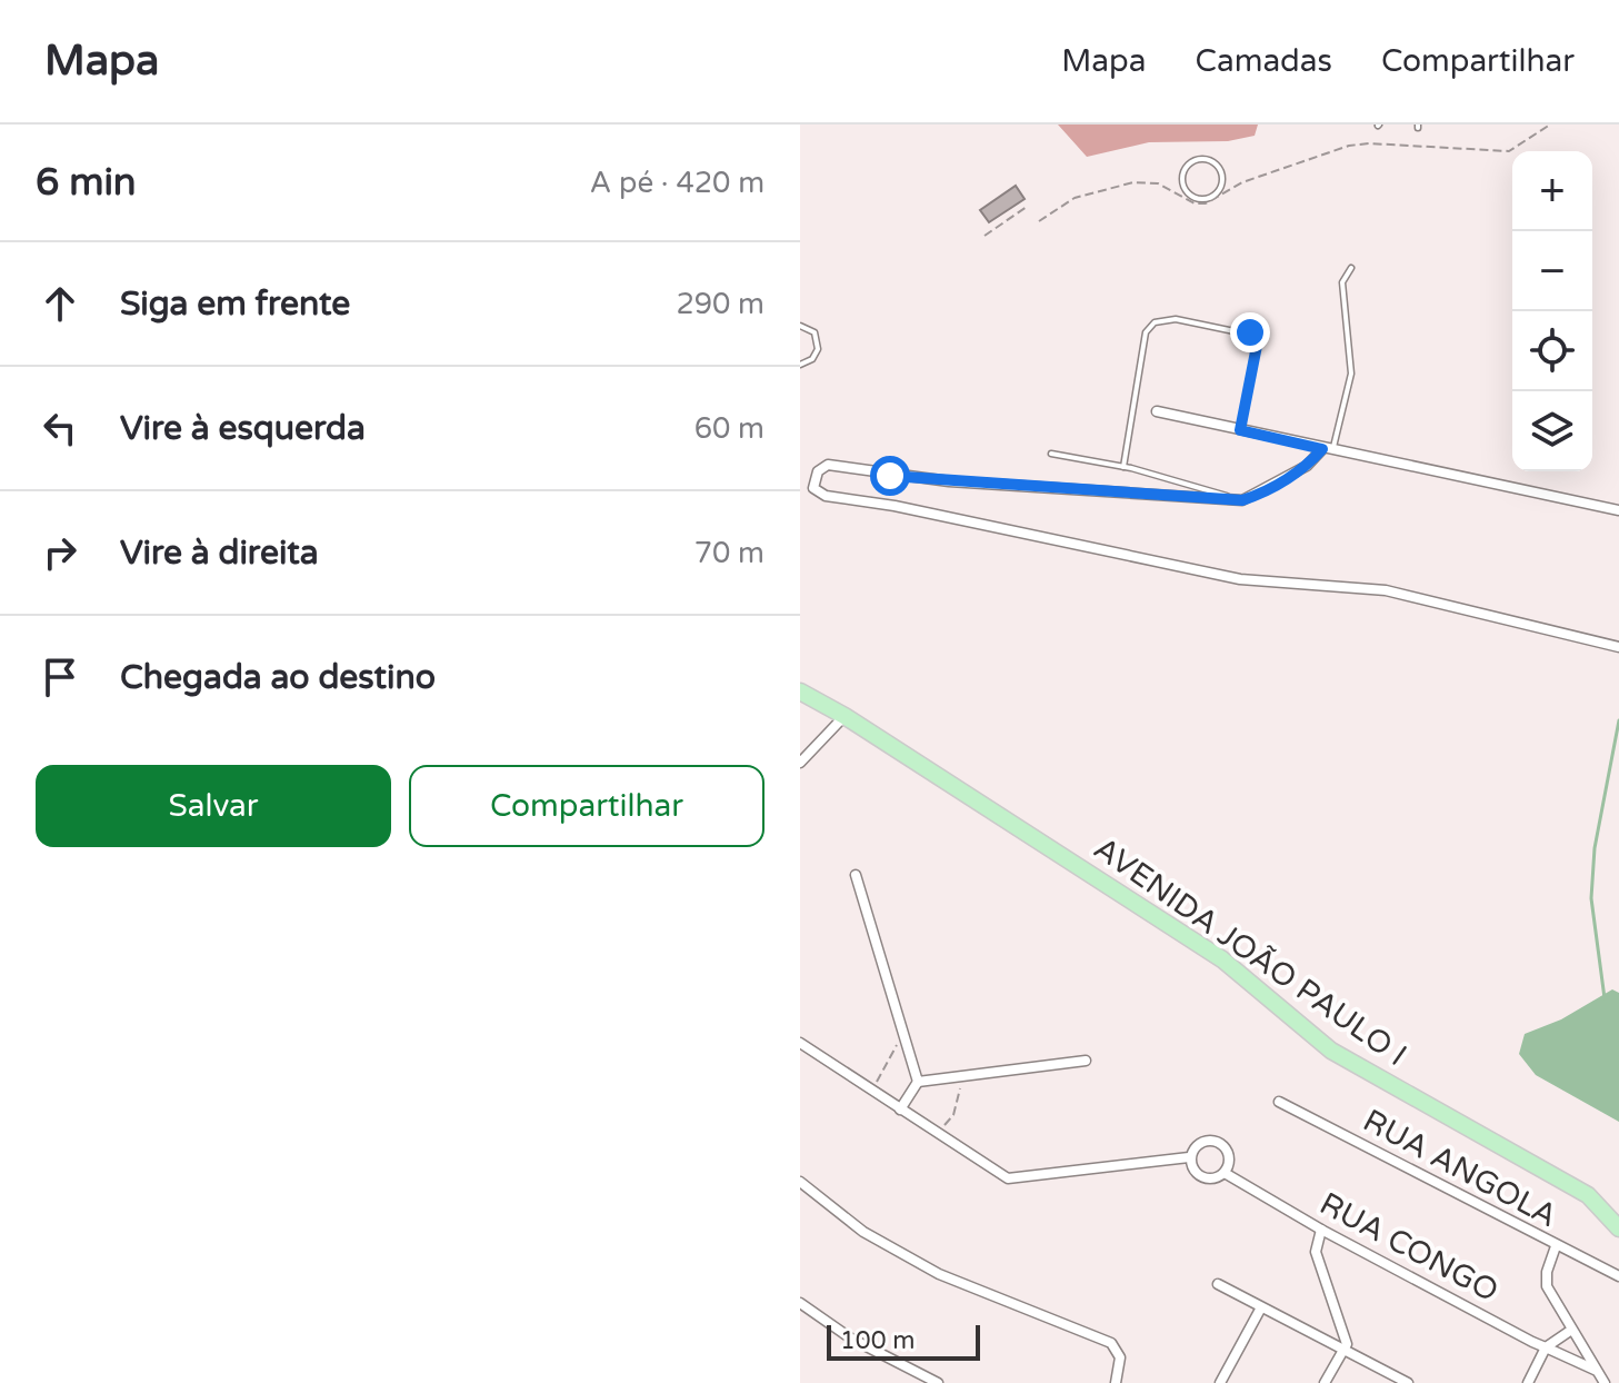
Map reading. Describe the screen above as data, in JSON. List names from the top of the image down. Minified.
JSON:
{"streets":{"main road":["AVENIDA JOÃO PAULO I"],"street":["RUA ANGOLA","RUA CONGO"]},"scale_bar":"100 m","page":{"header":"Mapa","nav":["Mapa","Camadas","Compartilhar"],"heading":["6 min","A pé · 420 m"],"map_buttons":["+","−"],"list":[["Siga em frente","290 m"],["Vire à esquerda","60 m"],["Vire à direita","70 m"],"Chegada ao destino"],"buttons":["Salvar","Compartilhar"],"scale":"100 m"}}
